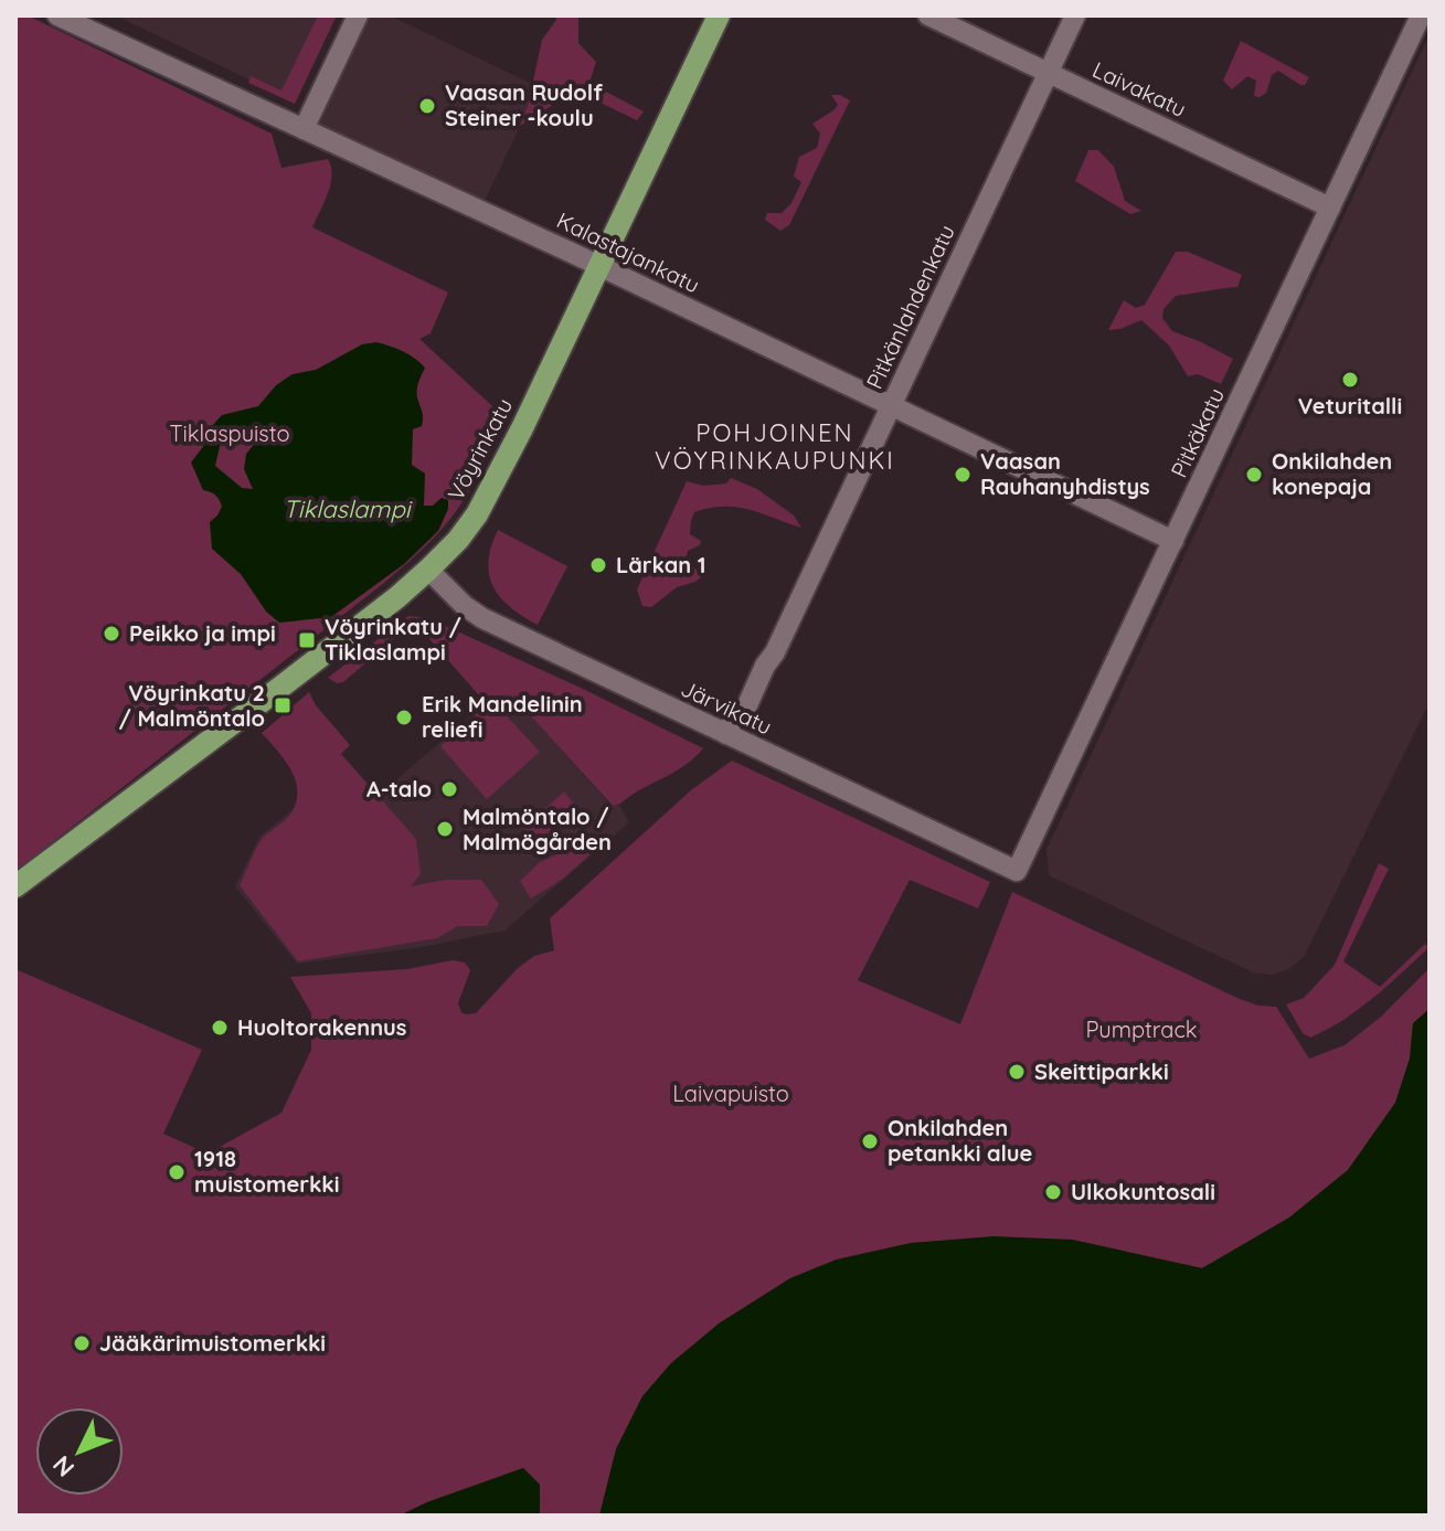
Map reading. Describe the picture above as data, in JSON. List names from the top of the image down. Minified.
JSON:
{"streets":{"main road":["Vöyrinkatu"],"street":["Laivakatu","Kalastajankatu","Pitkänlahdenkatu","Pitkäkatu","Järvikatu"]},"crossings":[["Laivakatu","Pitkänlahdenkatu"],["Laivakatu","Pitkäkatu"],["Kalastajankatu","Pitkänlahdenkatu"],["Kalastajankatu","Pitkäkatu"],["Kalastajankatu","Vöyrinkatu"],["Pitkänlahdenkatu","Järvikatu"],["Pitkäkatu","Järvikatu"],["Vöyrinkatu","Järvikatu"]],"districts":["POHJOINEN VÖYRINKAUPUNKI"],"water":["Tiklaslampi"],"parks":["Tiklaspuisto","Pumptrack","Laivapuisto"],"places":{"other":["Vaasan Rudolf Steiner -koulu","Veturitalli","Vaasan Rauhanyhdistys","Onkilahden konepaja","Lärkan 1","Peikko ja impi","Erik Mandelinin reliefi","A-talo","Malmöntalo / Malmögården","Huoltorakennus","Skeittiparkki","Onkilahden petankki alue","1918 muistomerkki","Ulkokuntosali","Jääkärimuistomerkki"],"transit":["Vöyrinkatu / Tiklaslampi","Vöyrinkatu 2 / Malmöntalo"]},"north":"bottom left"}
